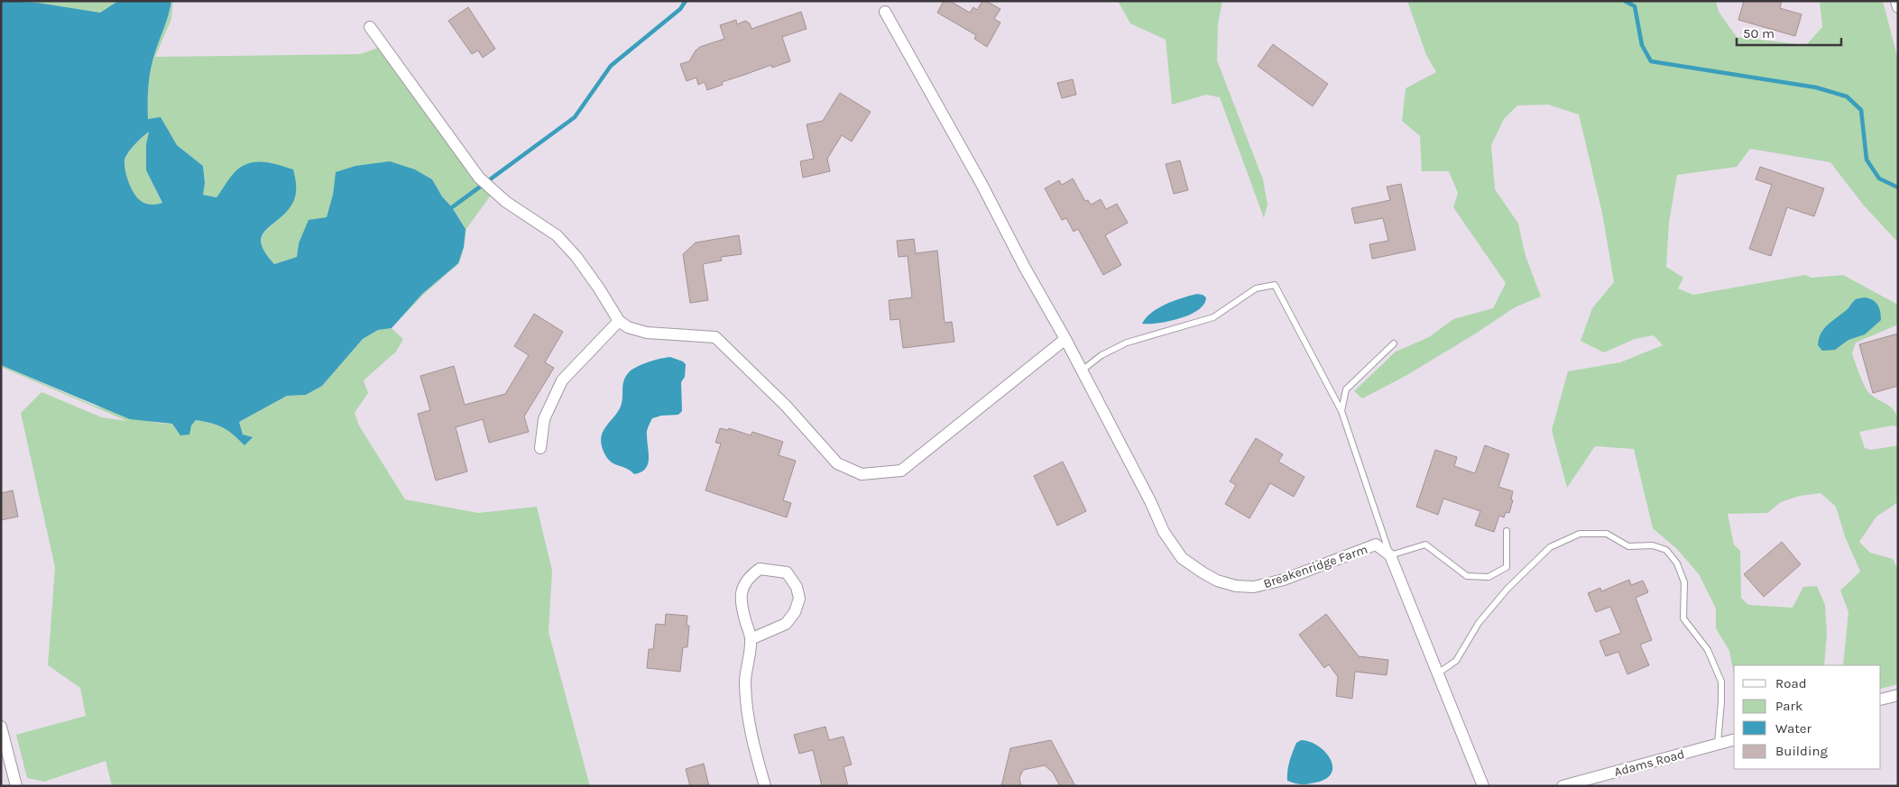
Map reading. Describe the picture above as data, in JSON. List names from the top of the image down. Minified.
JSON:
{"streets":{"street":["Breakenridge Farm","Adams Road"]},"legend":["Road","Park","Water","Building"],"scale_bar":"50 m"}
